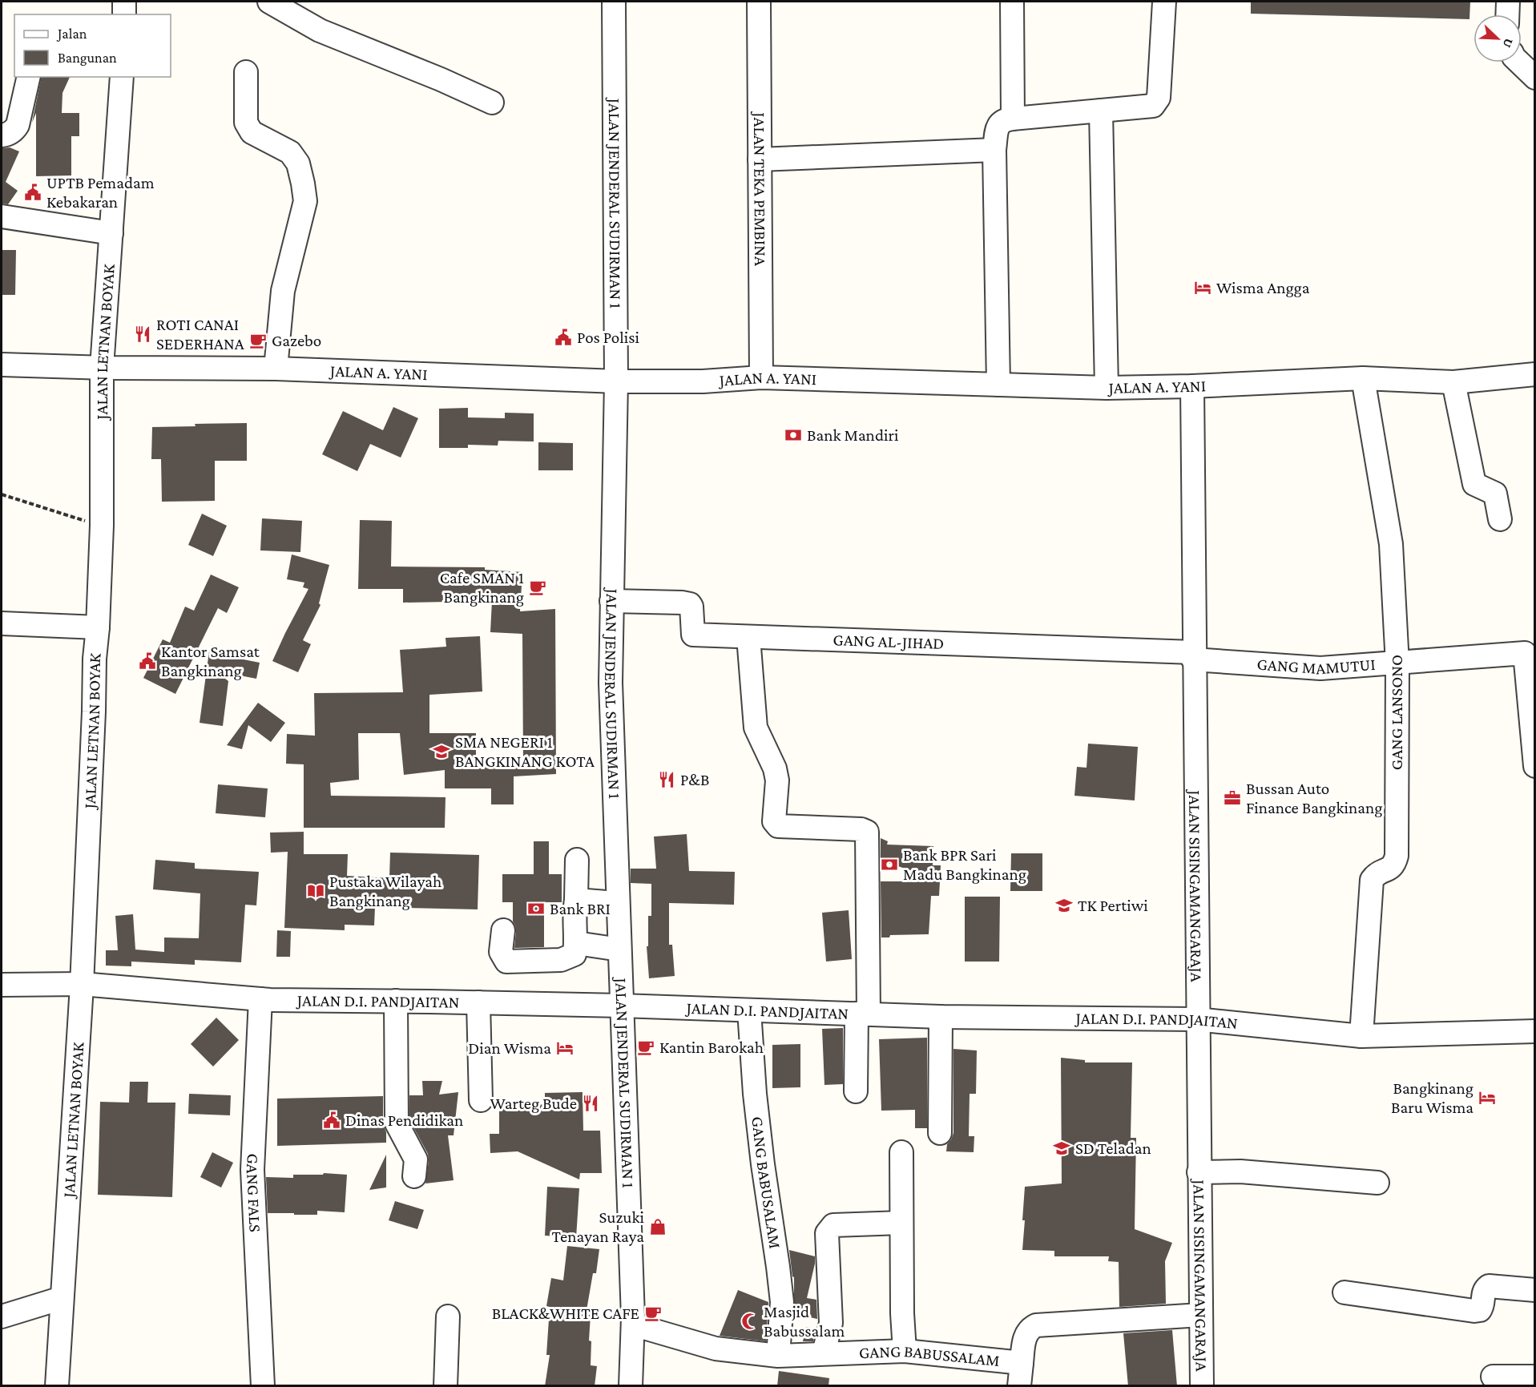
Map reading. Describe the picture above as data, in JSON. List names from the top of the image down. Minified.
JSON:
{"streets":{"street":["JALAN TEKA PEMBINA","JALAN JENDERAL SUDIRMAN 1","JALAN LETNAN BOYAK","JALAN A. YANI","GANG AL-JIHAD","GANG MAMUTUI","GANG LANSONO","JALAN SISINGAMANGARAJA","JALAN D.I. PANDJAITAN","GANG BABUSALAM","GANG FALS","GANG BABUSSALAM"]},"crossings":[["JALAN TEKA PEMBINA","JALAN A. YANI"],["JALAN JENDERAL SUDIRMAN 1","JALAN A. YANI"],["JALAN JENDERAL SUDIRMAN 1","GANG AL-JIHAD"],["JALAN JENDERAL SUDIRMAN 1","JALAN D.I. PANDJAITAN"],["JALAN JENDERAL SUDIRMAN 1","GANG BABUSSALAM"],["JALAN LETNAN BOYAK","JALAN A. YANI"],["JALAN LETNAN BOYAK","JALAN D.I. PANDJAITAN"],["JALAN A. YANI","GANG LANSONO"],["JALAN A. YANI","JALAN SISINGAMANGARAJA"],["GANG AL-JIHAD","GANG MAMUTUI"],["GANG AL-JIHAD","JALAN SISINGAMANGARAJA"],["GANG MAMUTUI","GANG LANSONO"],["GANG MAMUTUI","JALAN SISINGAMANGARAJA"],["GANG LANSONO","JALAN D.I. PANDJAITAN"],["JALAN SISINGAMANGARAJA","JALAN D.I. PANDJAITAN"],["JALAN SISINGAMANGARAJA","GANG BABUSSALAM"],["JALAN D.I. PANDJAITAN","GANG BABUSALAM"],["JALAN D.I. PANDJAITAN","GANG FALS"],["GANG BABUSALAM","GANG BABUSSALAM"]],"places":{"public building":["UPTB Pemadam Kebakaran","Pos Polisi","Kantor Samsat Bangkinang","Dinas Pendidikan"],"hotel":["Wisma Angga","Dian Wisma","Bangkinang Baru Wisma"],"restaurant":["ROTI CANAI SEDERHANA","P&B","Warteg Bude"],"cafe":["Gazebo","Cafe SMAN 1 Bangkinang","Kantin Barokah","BLACK&WHITE CAFE"],"bank":["Bank Mandiri","Bank BPR Sari Madu Bangkinang","Bank BRI"],"school or university":["SMA NEGERI 1 BANGKINANG KOTA","TK Pertiwi","SD Teladan"],"office":["Bussan Auto Finance Bangkinang"],"library":["Pustaka Wilayah Bangkinang"],"shop":["Suzuki Tenayan Raya"],"mosque":["Masjid Babussalam"]},"legend":["Jalan","Bangunan"],"north":"bottom right"}
